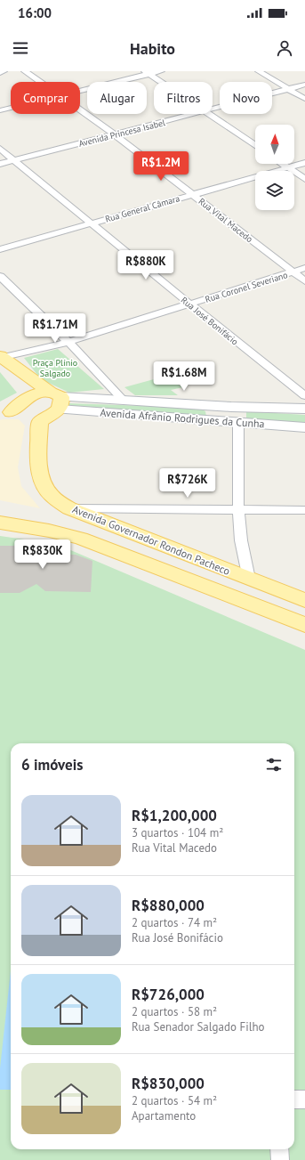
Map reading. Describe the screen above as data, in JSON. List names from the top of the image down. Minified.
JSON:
{"streets":{"main road":["Avenida Governador Rondon Pacheco"],"street":["Avenida Princesa Isabel","Rua General Câmara","Rua Vital Macedo","Rua Coronel Severiano","Rua José Bonifácio","Avenida Afrânio Rodrigues da Cunha"]},"crossings":[["Avenida Princesa Isabel","Rua Vital Macedo"],["Avenida Princesa Isabel","Rua José Bonifácio"],["Rua General Câmara","Rua Vital Macedo"],["Rua General Câmara","Rua José Bonifácio"],["Rua Vital Macedo","Rua Coronel Severiano"],["Rua Coronel Severiano","Rua José Bonifácio"]],"parks":["Praça Plínio Salgado"],"north":"top","page":{"status":"16:00","header":"Habito","chip":["Comprar","Alugar","Filtros","Novo"],"price":["R$1.2M","R$880K","R$1.71M","R$1.68M","R$726K","R$830K"],"heading":"6 imóveis","list":[{"name":"R$1,200,000","note":"3 quartos · 104 m² · Rua Vital Macedo"},{"name":"R$880,000","note":"2 quartos · 74 m² · Rua José Bonifácio"},{"name":"R$726,000","note":"2 quartos · 58 m² · Rua Senador Salgado Filho"},{"name":"R$830,000","note":"2 quartos · 54 m² · Apartamento"}]}}
